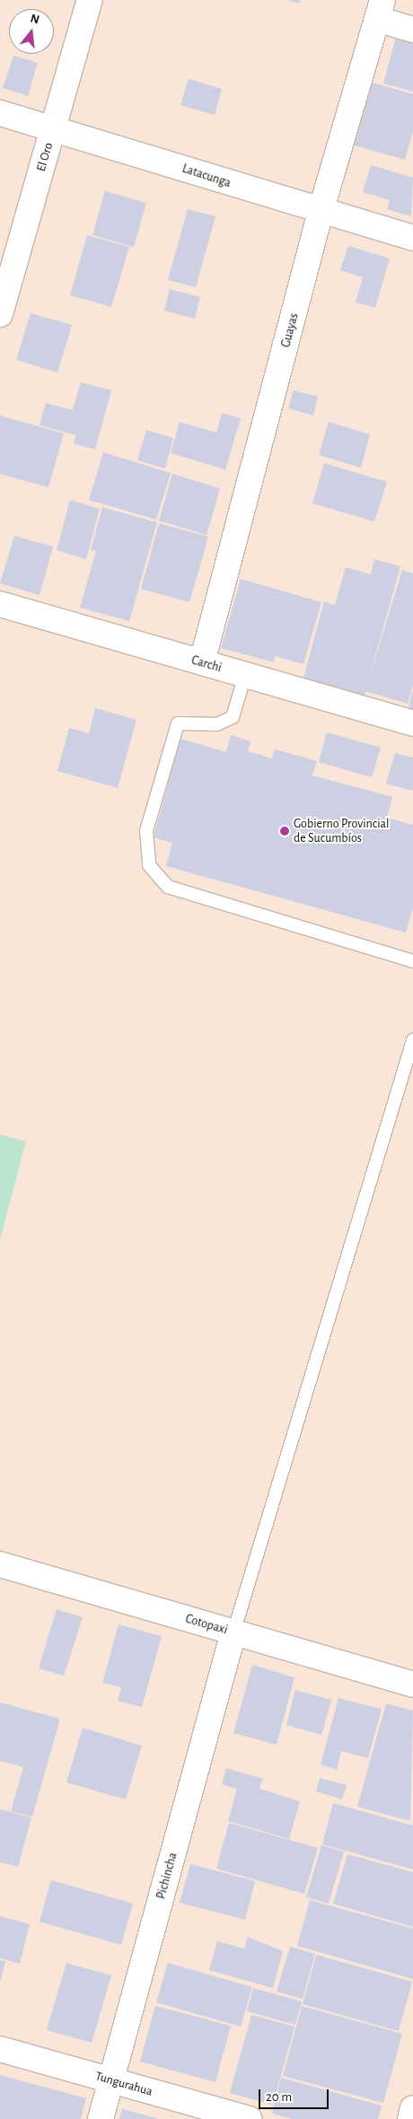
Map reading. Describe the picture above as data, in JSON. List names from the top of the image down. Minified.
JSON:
{"streets":{"street":["El Oro","Latacunga","Guayas","Carchi","Cotopaxi","Pichincha","Tungurahua"]},"crossings":[["El Oro","Latacunga"],["Latacunga","Guayas"],["Guayas","Carchi"],["Cotopaxi","Pichincha"],["Pichincha","Tungurahua"]],"places":["Gobierno Provincial de Sucumbíos"],"scale_bar":"20 m","north":"top"}
